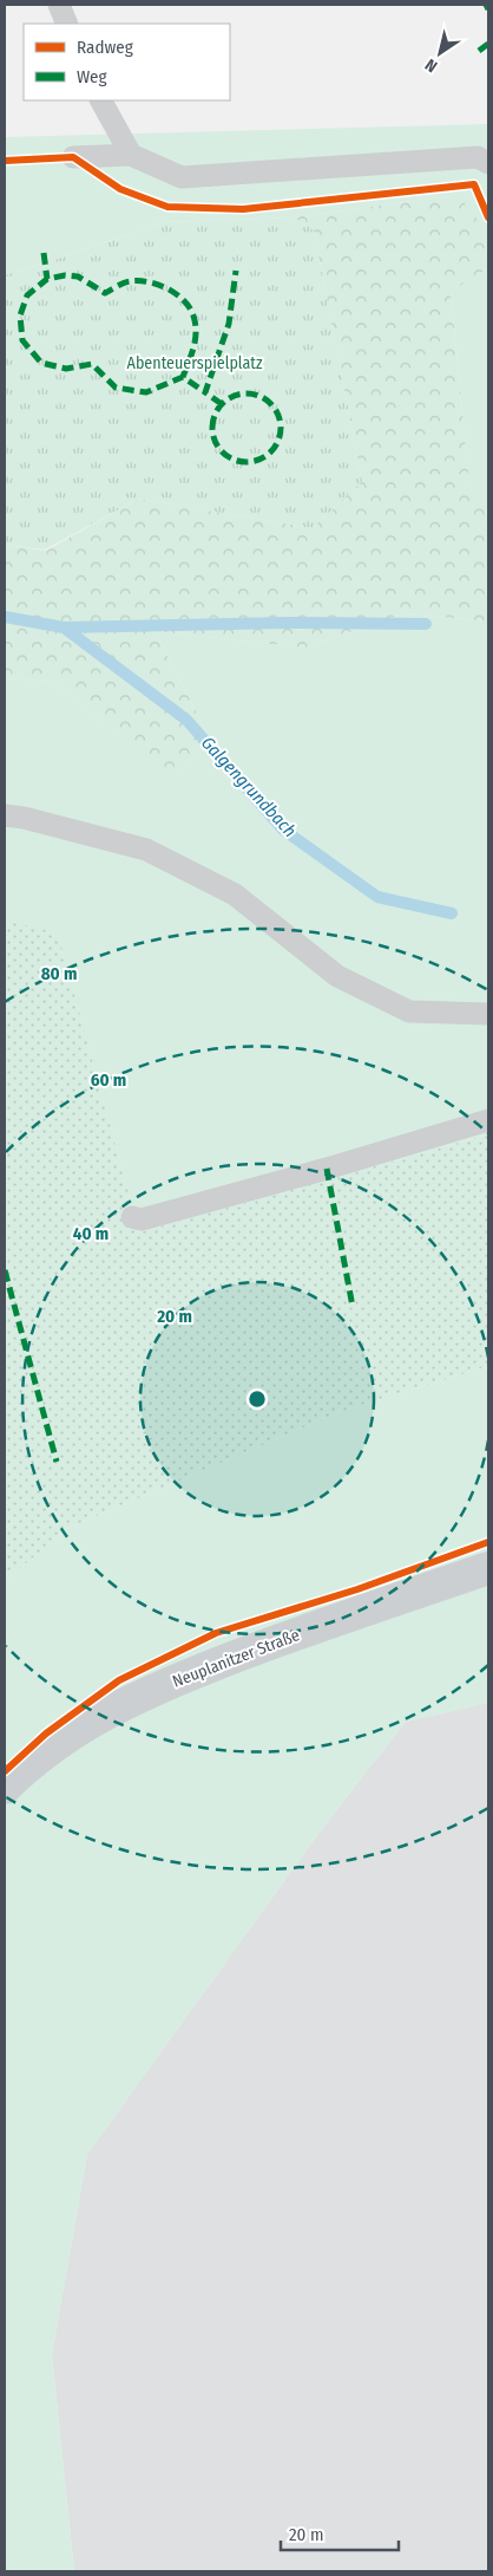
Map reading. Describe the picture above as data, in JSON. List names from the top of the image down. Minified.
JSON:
{"streets":{"main road":["Neuplanitzer Straße"]},"water":["Galgengrundbach"],"parks":["Abenteuerspielplatz"],"legend":["Radweg","Weg"],"scale_bar":"20 m","north":"bottom left","rings":["80 m","60 m","40 m","20 m"]}
